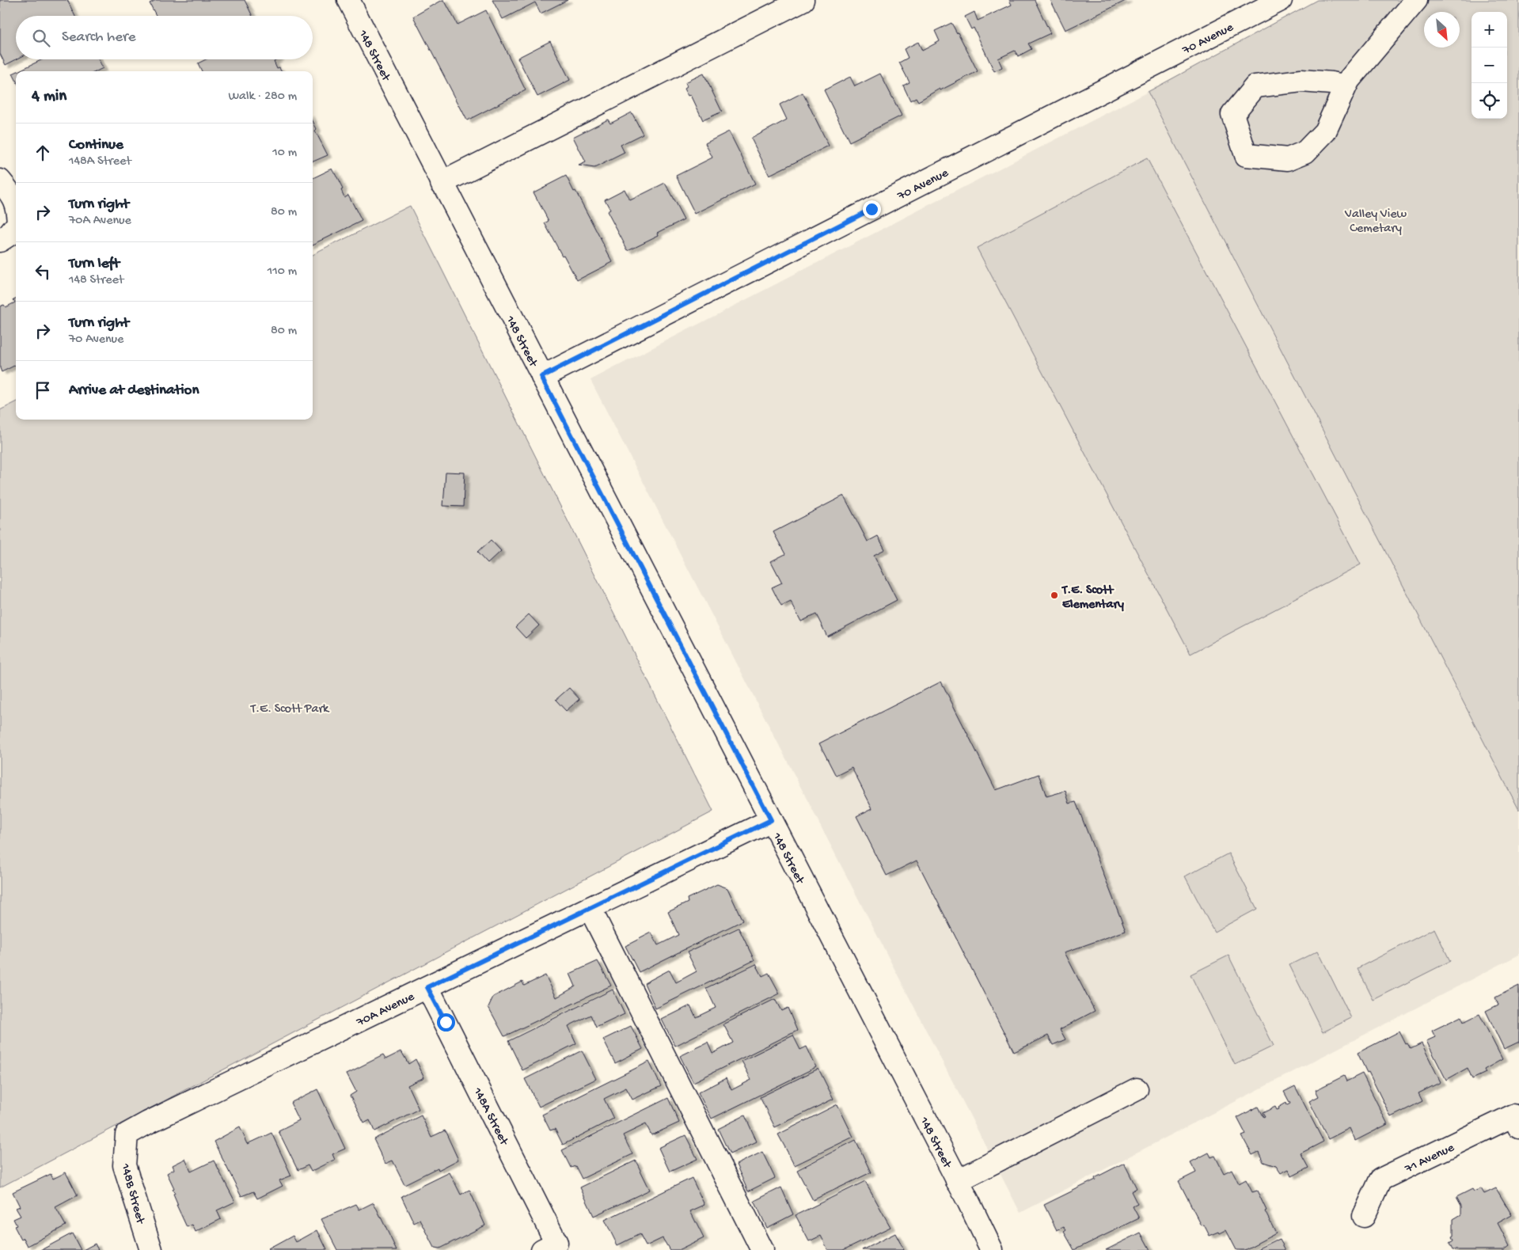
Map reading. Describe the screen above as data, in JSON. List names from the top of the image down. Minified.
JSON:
{"streets":{"street":["70 Avenue","148 Street","70A Avenue","148A Street","71 Avenue","148B Street"]},"crossings":[["70 Avenue","148 Street"],["148 Street","70A Avenue"],["70A Avenue","148A Street"],["70A Avenue","148B Street"]],"parks":["Valley View Cemetary","T.E. Scott Park"],"places":["T.E. Scott Elementary"],"north":"bottom right","page":{"map_buttons":["+","−"],"search":"Search here","heading":["4 min","Walk · 280 m"],"list":[["Continue","148A Street","10 m"],["Turn right","70A Avenue","80 m"],["Turn left","148 Street","110 m"],["Turn right","70 Avenue","80 m"],"Arrive at destination"]}}
